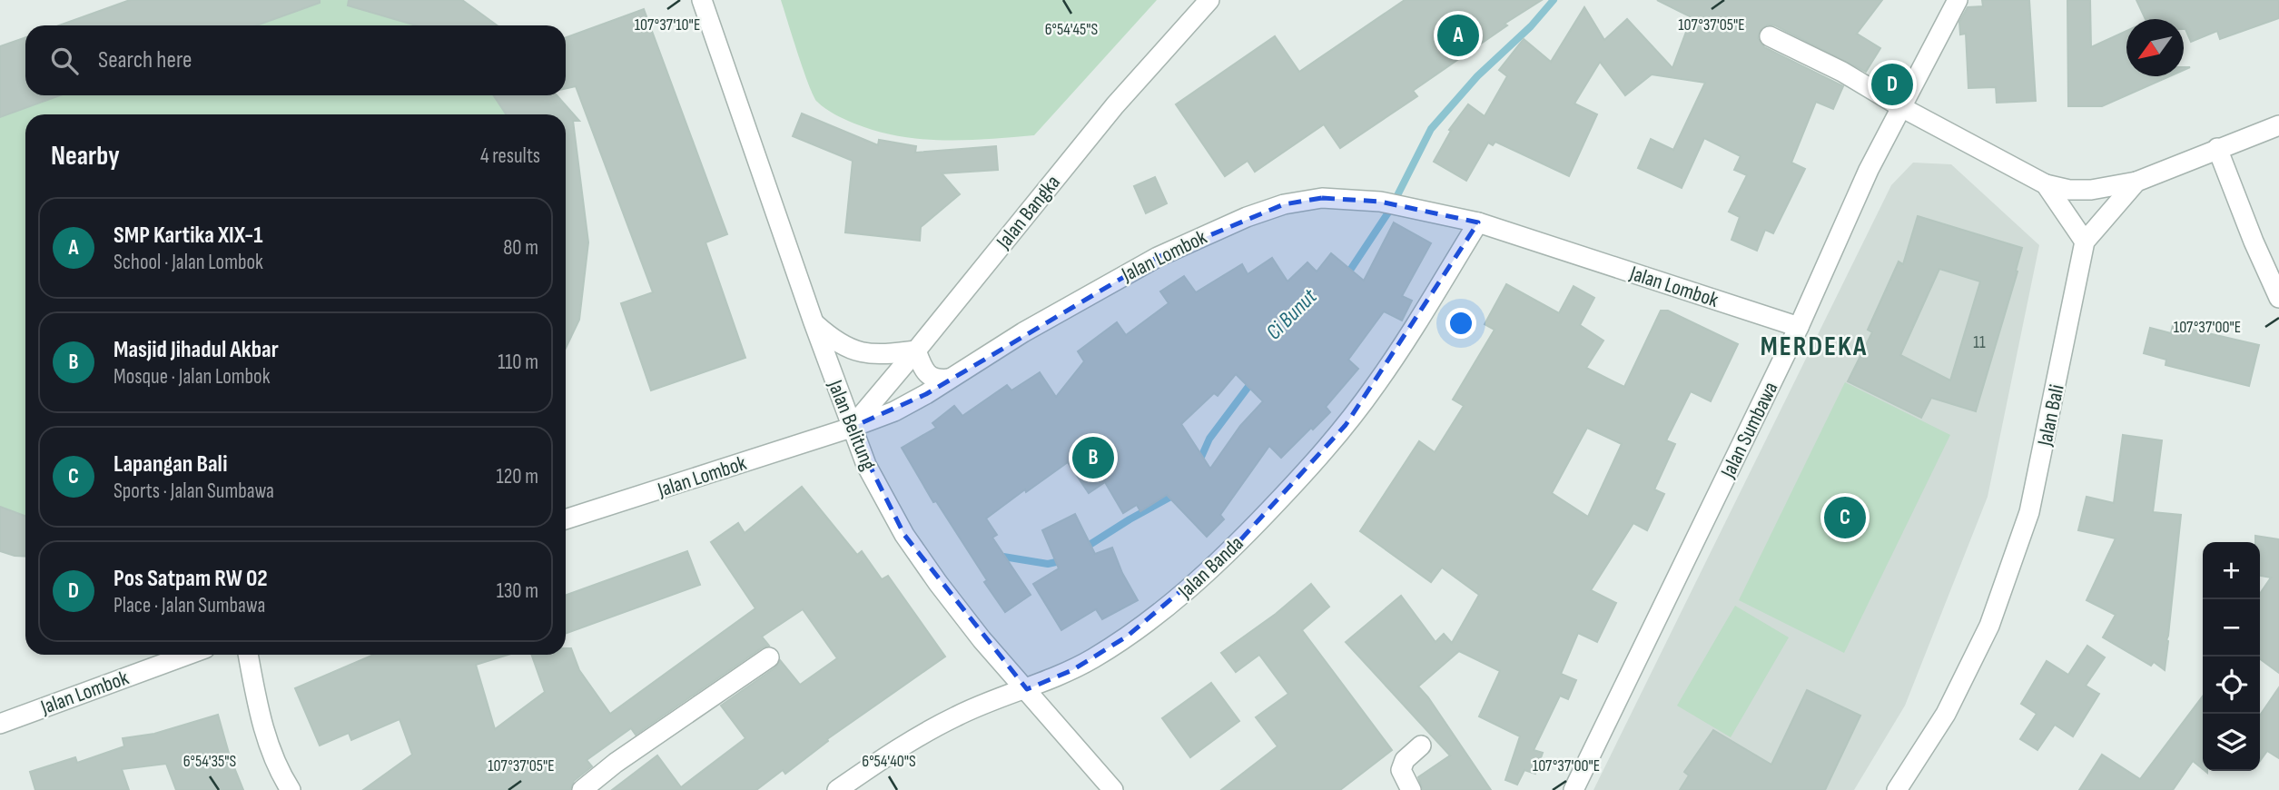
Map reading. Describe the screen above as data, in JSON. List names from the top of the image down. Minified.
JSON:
{"streets":{"street":["Jalan Bangka","Jalan Lombok","Jalan Bali","Jalan Belitung","Jalan Sumbawa","Jalan Banda"]},"crossings":[["Jalan Bangka","Jalan Lombok"],["Jalan Bangka","Jalan Belitung"],["Jalan Lombok","Jalan Belitung"],["Jalan Lombok","Jalan Sumbawa"],["Jalan Lombok","Jalan Banda"],["Jalan Belitung","Jalan Banda"]],"districts":["MERDEKA"],"water":["Ci Bunut"],"house_numbers":["11"],"north":"bottom left","page":{"pins":["A","D","B","C"],"search":"Search here","heading":["Nearby","4 results"],"list":[{"mark":"A","name":"SMP Kartika XIX-1","note":"School · Jalan Lombok","value":"80 m"},{"mark":"B","name":"Masjid Jihadul Akbar","note":"Mosque · Jalan Lombok","value":"110 m"},{"mark":"C","name":"Lapangan Bali","note":"Sports · Jalan Sumbawa","value":"120 m"},{"mark":"D","name":"Pos Satpam RW 02","note":"Place · Jalan Sumbawa","value":"130 m"}],"map_buttons":["+","−"]},"coordinates":["107°37'10\"E","107°37'05\"E","6°54'45\"S","107°37'00\"E","6°54'35\"S","6°54'40\"S"]}
